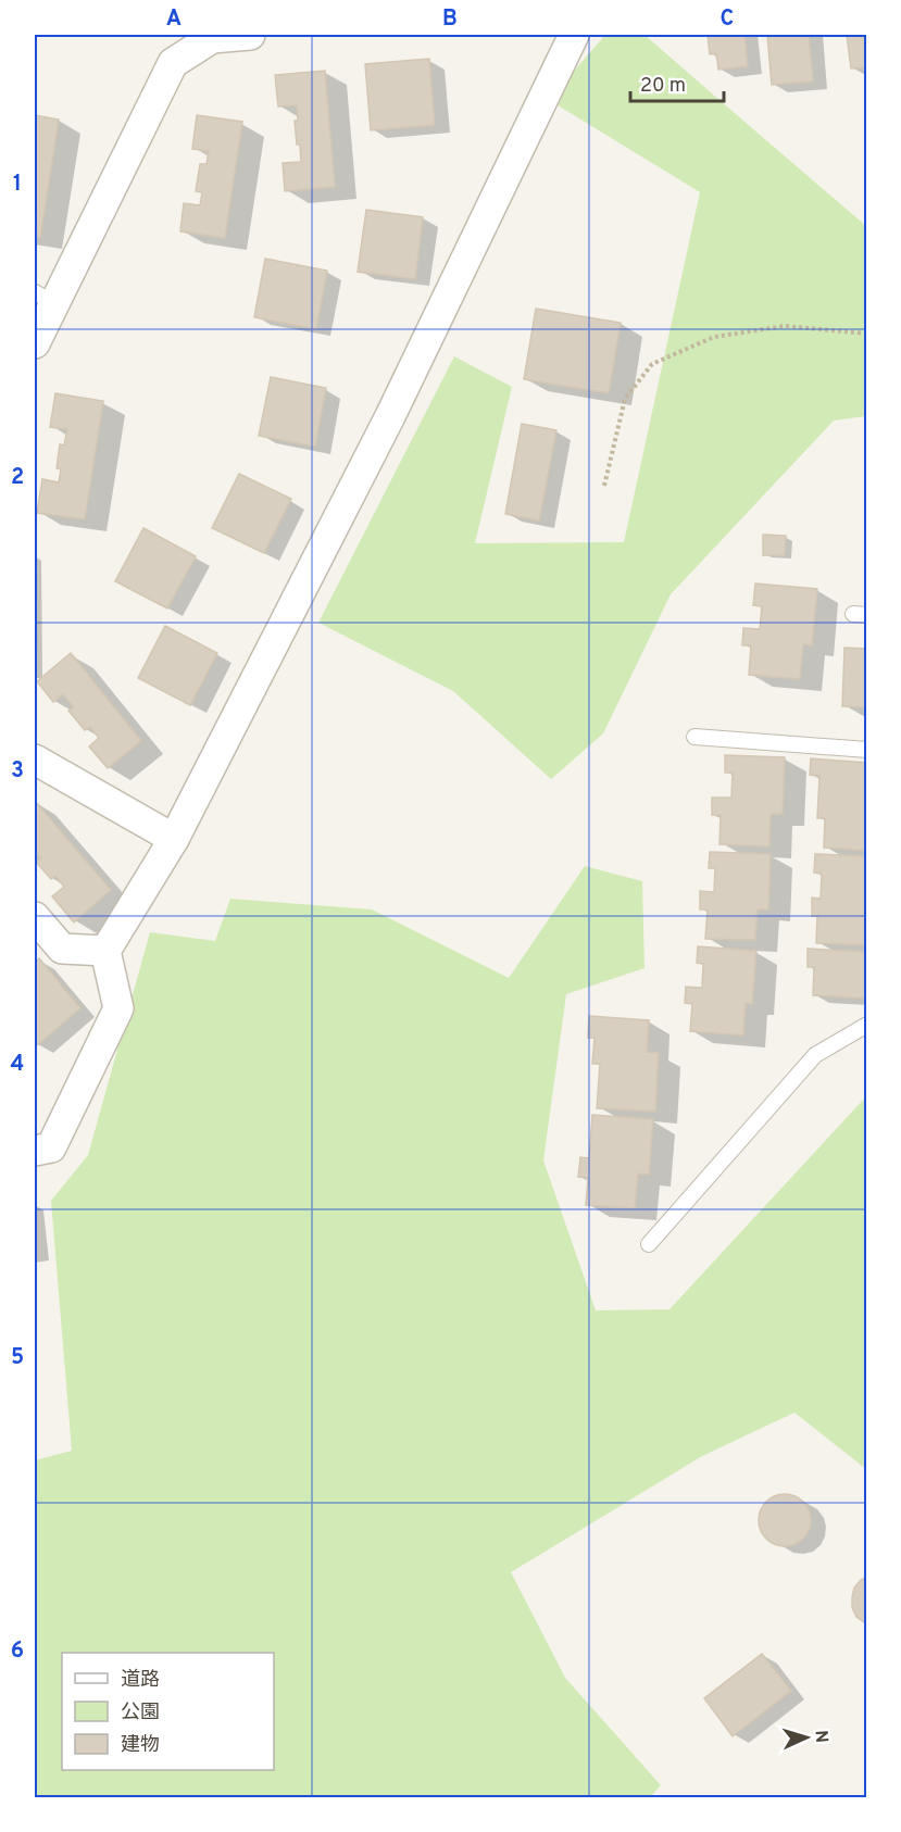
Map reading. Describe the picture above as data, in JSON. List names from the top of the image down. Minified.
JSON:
{"legend":["道路","公園","建物"],"scale_bar":"20 m","north":"right","grid":{"columns":["A","B","C"],"rows":["1","2","3","4","5","6"]}}
